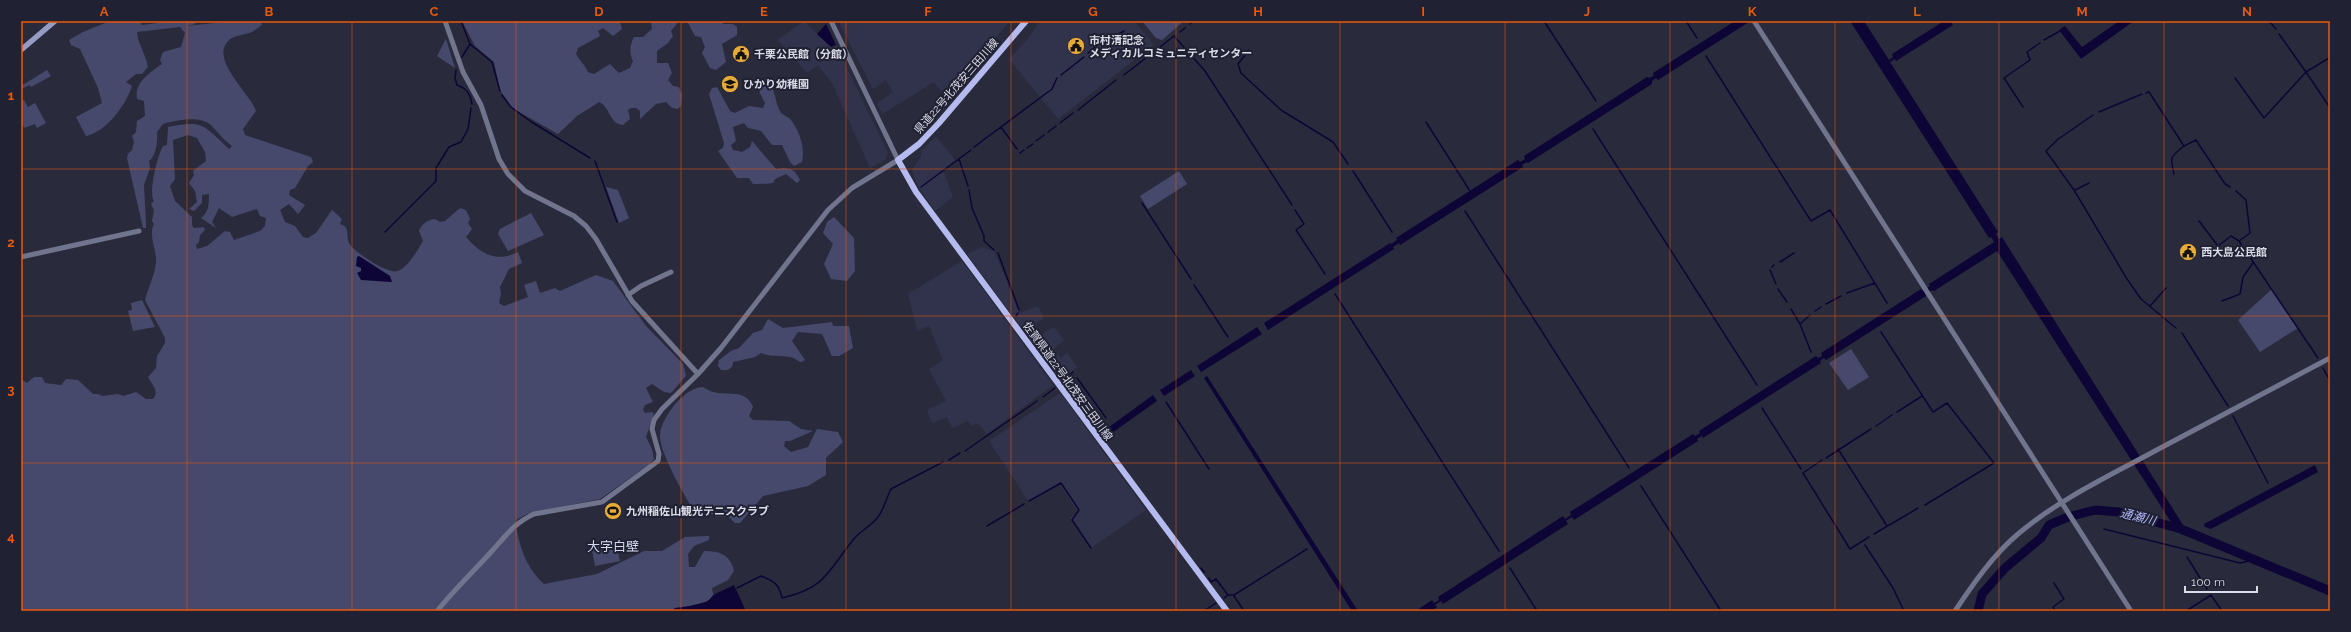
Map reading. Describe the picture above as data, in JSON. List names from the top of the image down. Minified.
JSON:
{"streets":{"main road":["県道22号北茂安三田川線","佐賀県道22号北茂安三田川線"]},"crossings":[["県道22号北茂安三田川線","佐賀県道22号北茂安三田川線"]],"districts":["大字白壁"],"water":["通瀬川"],"places":{"public building":["市村清記念 メディカルコミュニティセンター","千栗公民館（分館）","西大島公民館"],"school or university":["ひかり幼稚園"],"sports":["九州稲佐山観光テニスクラブ"]},"scale_bar":"100 m","grid":{"columns":["A","B","C","D","E","F","G","H","I","J","K","L","M","N"],"rows":["1","2","3","4"]}}
